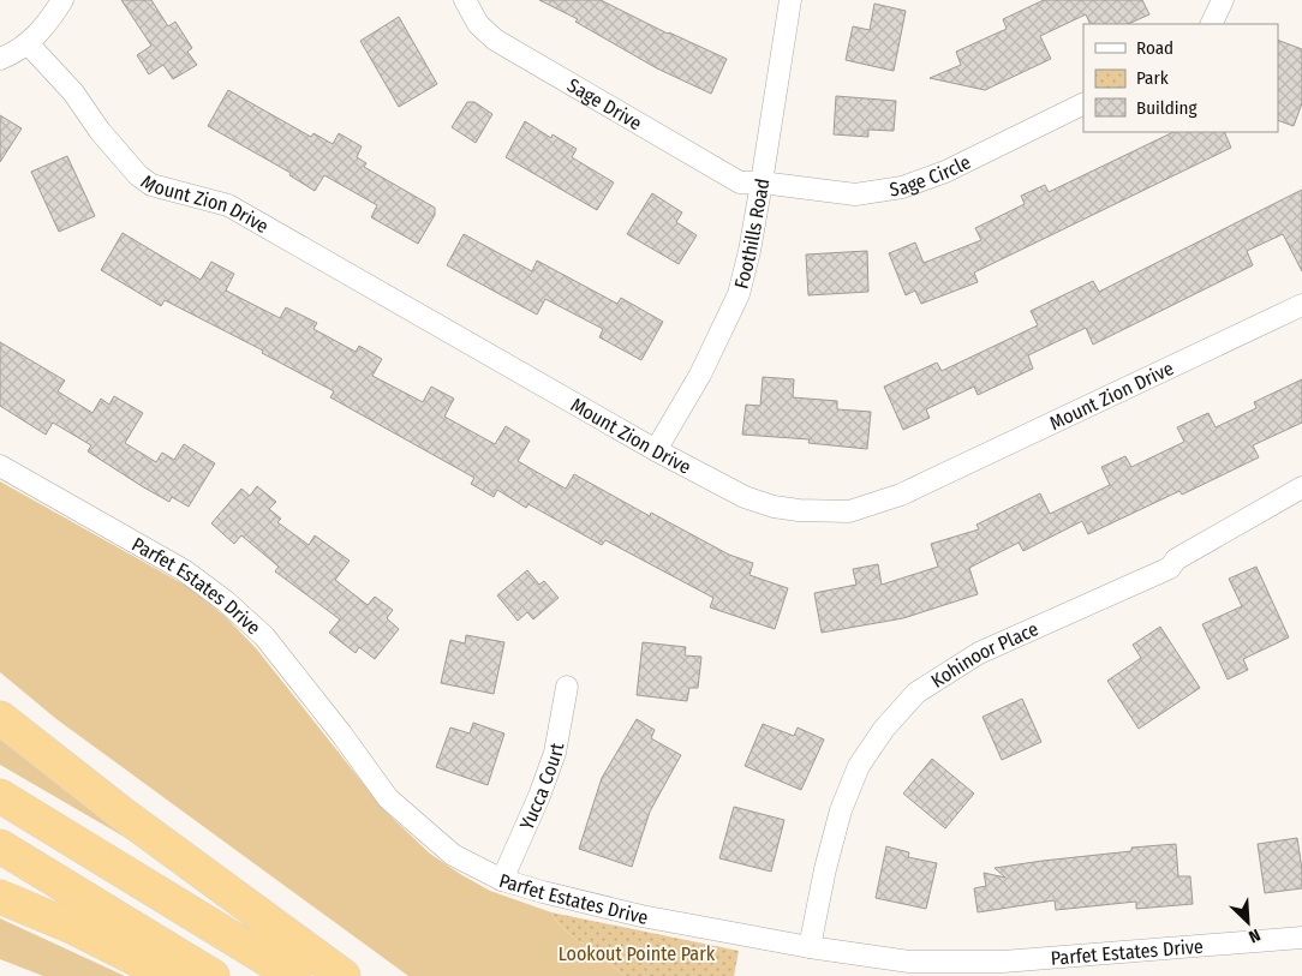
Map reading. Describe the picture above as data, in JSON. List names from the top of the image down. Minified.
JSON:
{"streets":{"street":["Sage Drive","Sage Circle","Mount Zion Drive","Foothills Road","Parfet Estates Drive","Kohinoor Place","Yucca Court"]},"crossings":[["Sage Drive","Sage Circle"],["Sage Drive","Foothills Road"],["Sage Circle","Foothills Road"],["Mount Zion Drive","Foothills Road"],["Parfet Estates Drive","Kohinoor Place"],["Parfet Estates Drive","Yucca Court"]],"parks":["Lookout Pointe Park"],"legend":["Road","Park","Building"],"north":"bottom right"}
